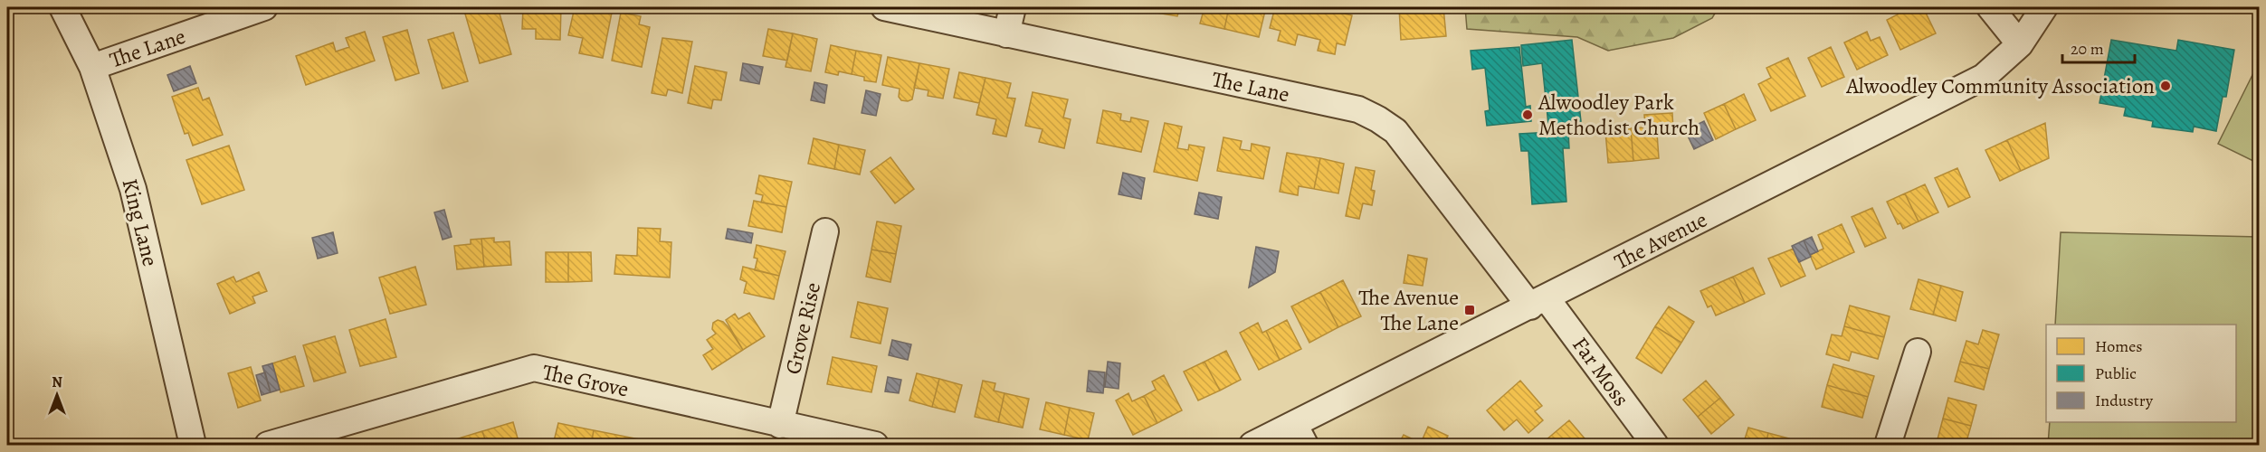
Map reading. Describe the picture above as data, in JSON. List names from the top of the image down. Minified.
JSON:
{"streets":{"street":["The Lane","King Lane","The Avenue","Grove Rise","Far Moss","The Grove"]},"crossings":[["The Lane","King Lane"],["The Lane","The Avenue"],["The Lane","Far Moss"],["The Avenue","Far Moss"],["Grove Rise","The Grove"]],"places":{"other":["Alwoodley Community Association","Alwoodley Park Methodist Church"],"transit":["The Avenue The Lane"]},"legend":["Homes","Public","Industry"],"scale_bar":"20 m","north":"top"}
